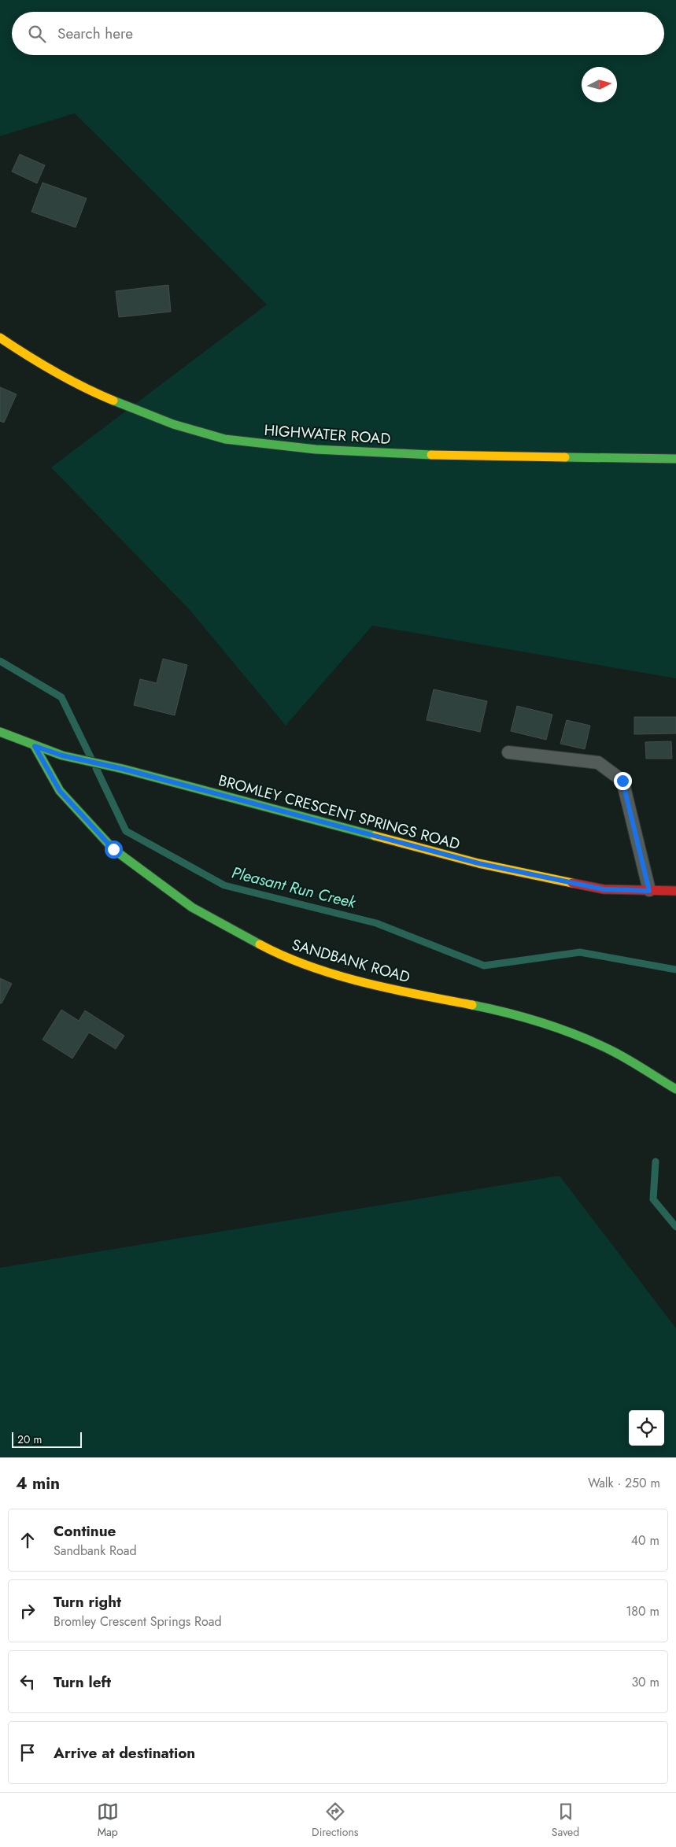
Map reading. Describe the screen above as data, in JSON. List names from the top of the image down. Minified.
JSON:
{"streets":{"street":["HIGHWATER ROAD","BROMLEY CRESCENT SPRINGS ROAD","SANDBANK ROAD"]},"crossings":[["BROMLEY CRESCENT SPRINGS ROAD","SANDBANK ROAD"]],"water":["Pleasant Run Creek"],"scale_bar":"20 m","north":"right","page":{"search":"Search here","scale":"20 m","heading":["4 min","Walk · 250 m"],"list":[["Continue","Sandbank Road","40 m"],["Turn right","Bromley Crescent Springs Road","180 m"],["Turn left","30 m"],"Arrive at destination"],"nav":["Map","Directions","Saved"]}}
